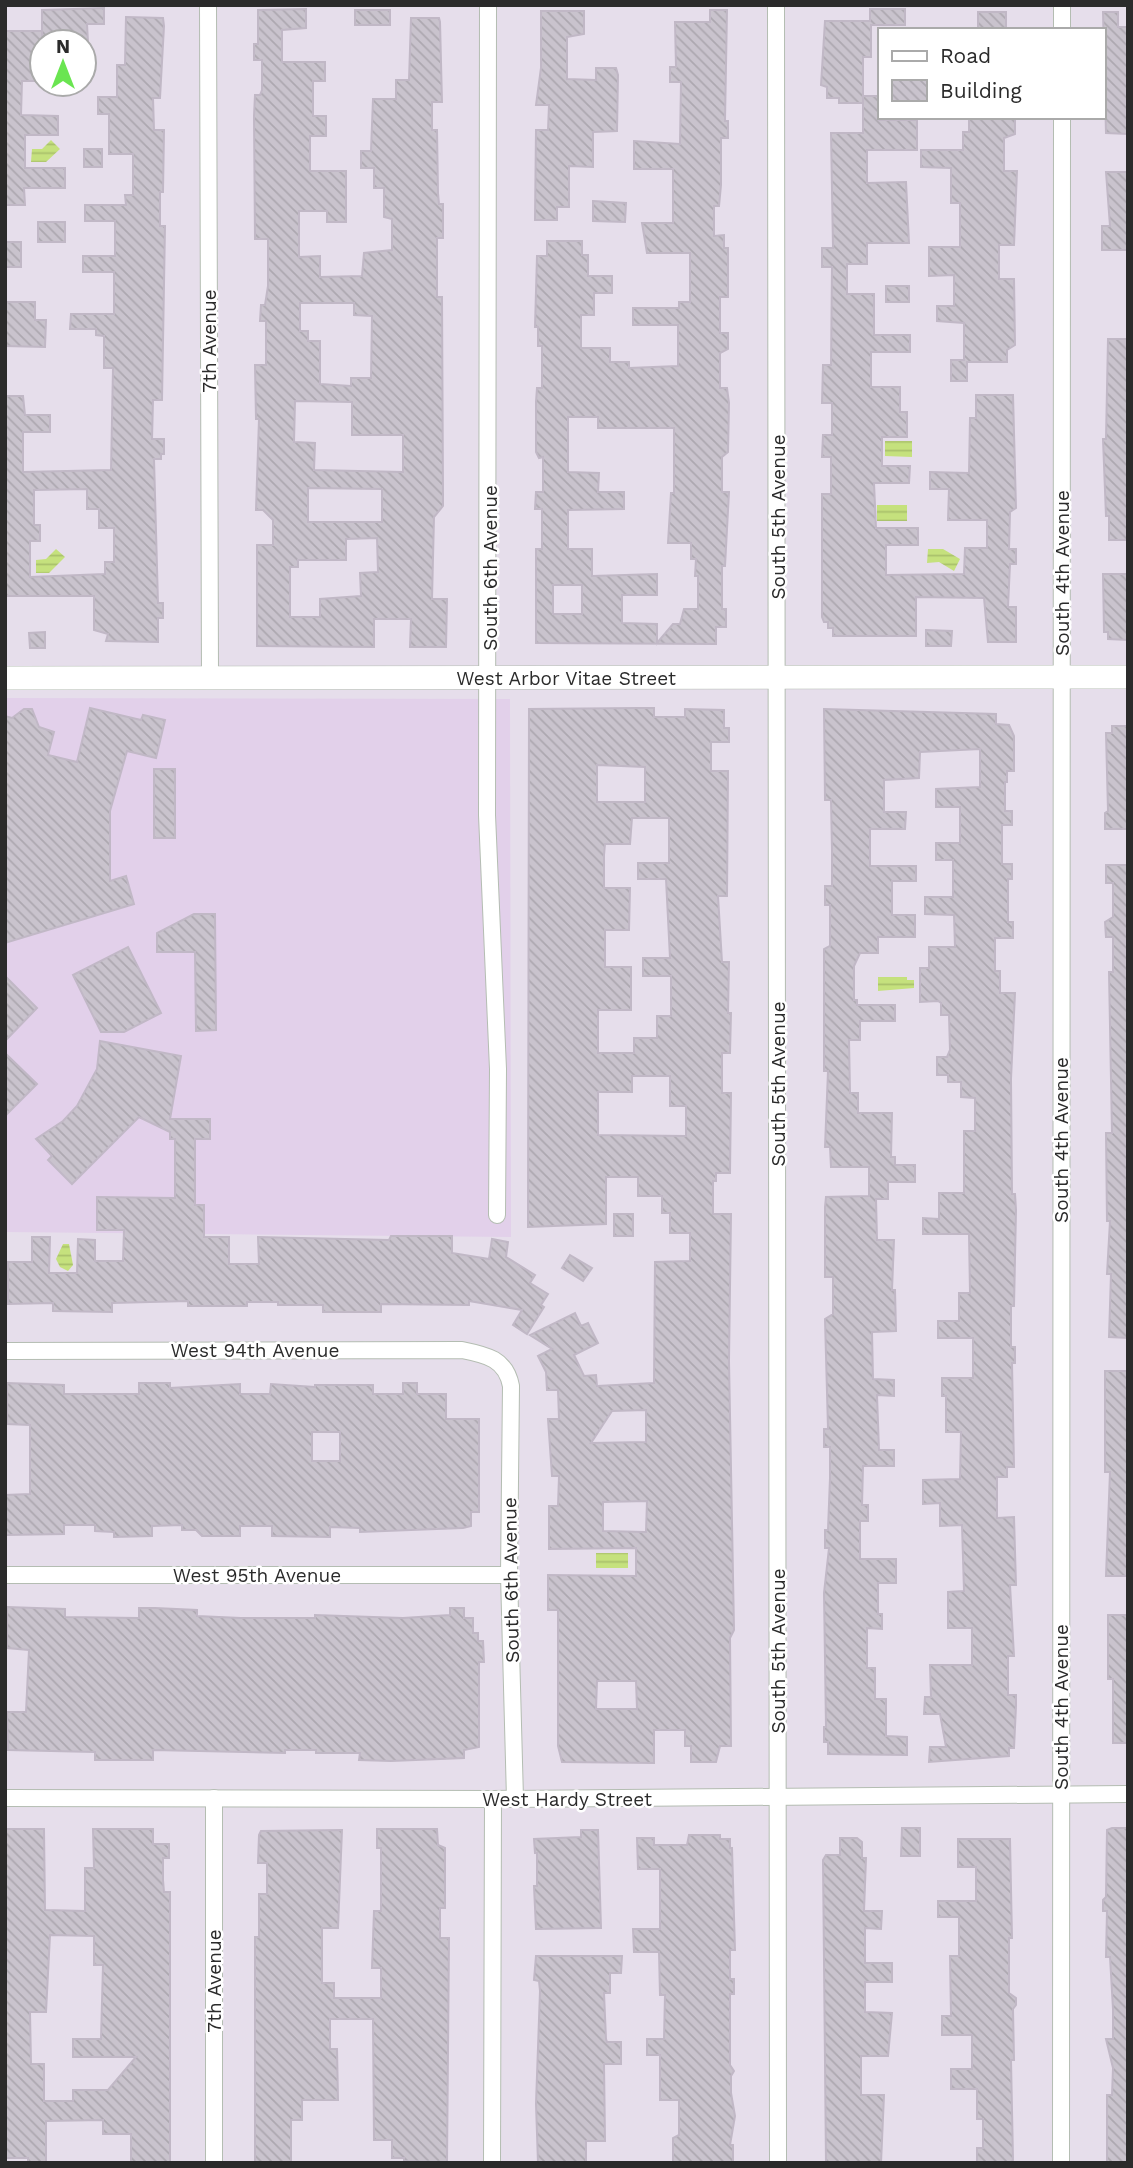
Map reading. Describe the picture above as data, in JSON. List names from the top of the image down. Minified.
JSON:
{"streets":{"street":["7th Avenue","South 5th Avenue","South 6th Avenue","South 4th Avenue","West Arbor Vitae Street","West 94th Avenue","West 95th Avenue","West Hardy Street"]},"crossings":[["7th Avenue","West Arbor Vitae Street"],["7th Avenue","West Hardy Street"],["South 5th Avenue","West Arbor Vitae Street"],["South 5th Avenue","West Hardy Street"],["South 6th Avenue","West Arbor Vitae Street"],["South 6th Avenue","West 94th Avenue"],["South 6th Avenue","West 95th Avenue"],["South 6th Avenue","West Hardy Street"],["South 4th Avenue","West Arbor Vitae Street"],["South 4th Avenue","West Hardy Street"]],"legend":["Road","Building"],"north":"top"}
